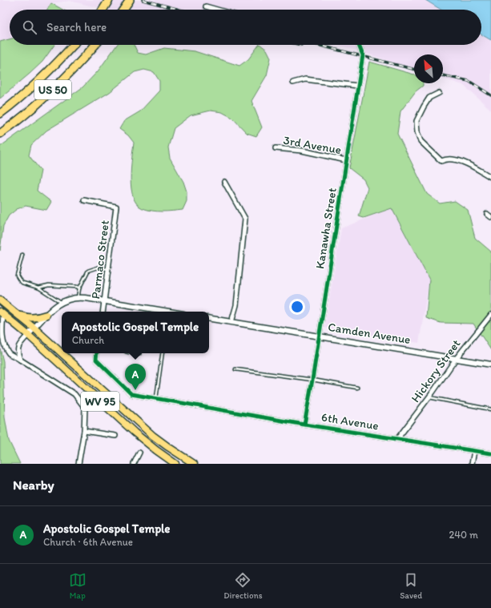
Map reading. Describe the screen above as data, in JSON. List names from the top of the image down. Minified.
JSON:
{"streets":{"highway":["US 50"],"main road":["WV 95"],"street":["3rd Avenue","Kanawha Street","Parmaco Street","Camden Avenue","Hickory Street","6th Avenue"]},"crossings":[["3rd Avenue","Kanawha Street"],["Kanawha Street","Camden Avenue"],["Kanawha Street","6th Avenue"],["Camden Avenue","Hickory Street"],["Hickory Street","6th Avenue"]],"north":"top left","page":{"search":"Search here","popup":["Apostolic Gospel Temple","Church"],"pins":"A","heading":"Nearby","list":[{"mark":"A","name":"Apostolic Gospel Temple","note":"Church · 6th Avenue","value":"240 m"}],"nav":["Map","Directions","Saved"]}}
